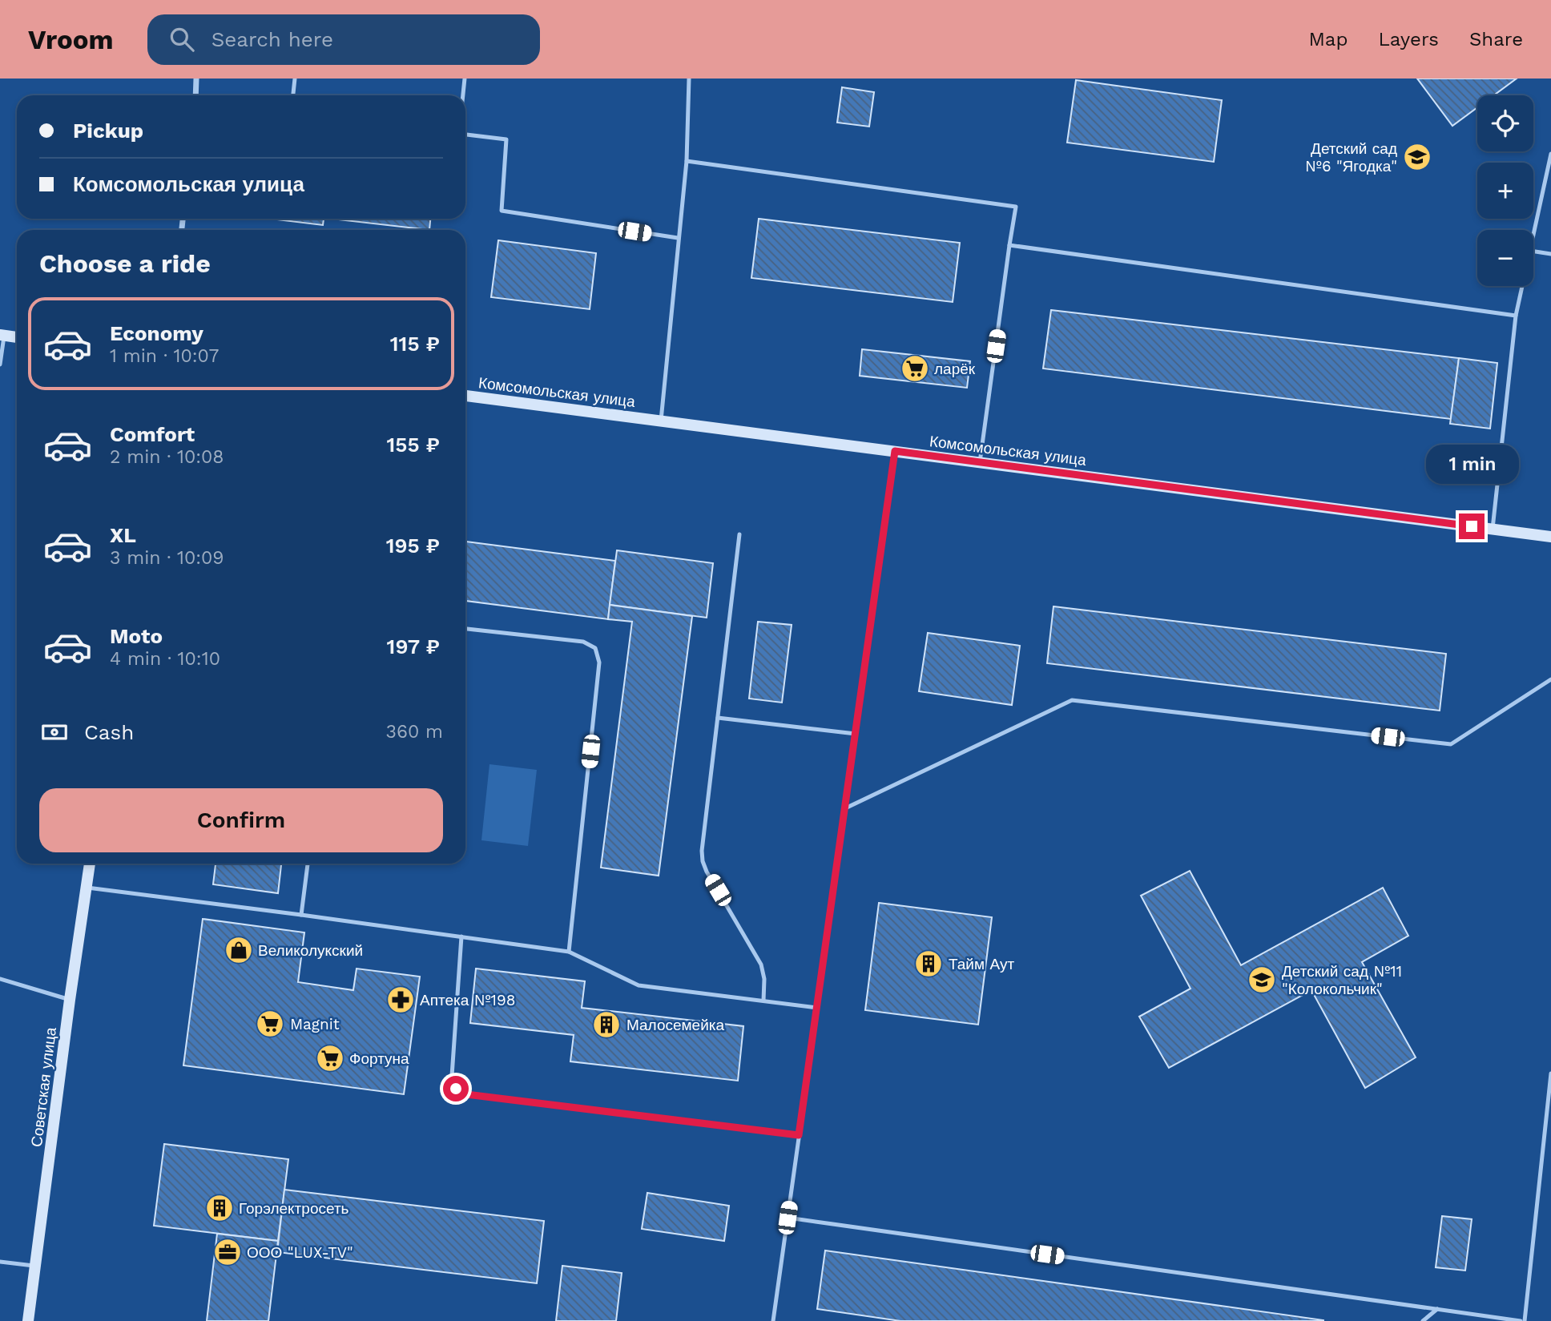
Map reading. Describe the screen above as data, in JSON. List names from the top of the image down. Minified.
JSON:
{"streets":{"main road":["Комсомольская улица","Советская улица"]},"places":{"school or university":["Детский сад №6 \"Ягодка\"","Детский сад №11 \"Колокольчик\""],"supermarket":["ларёк","Magnit","Фортуна"],"shop":["Великолукский"],"building":["Тайм Аут","Малосемейка","Горэлектросеть"],"pharmacy":["Аптека №198"],"office":["ООО \"LUX-TV\""]},"page":{"header":"Vroom","search":"Search here","nav":["Map","Layers","Share"],"map_buttons":["+","−"],"banner":["Pickup","Комсомольская улица"],"heading":"Choose a ride","list":[{"name":"Economy","note":"1 min · 10:07","value":"115 ₽"},{"name":"Comfort","note":"2 min · 10:08","value":"155 ₽"},{"name":"XL","note":"3 min · 10:09","value":"195 ₽"},{"name":"Moto","note":"4 min · 10:10","value":"197 ₽"}],"bubble":"1 min","pay":["Cash","360 m"],"buttons":"Confirm"}}
